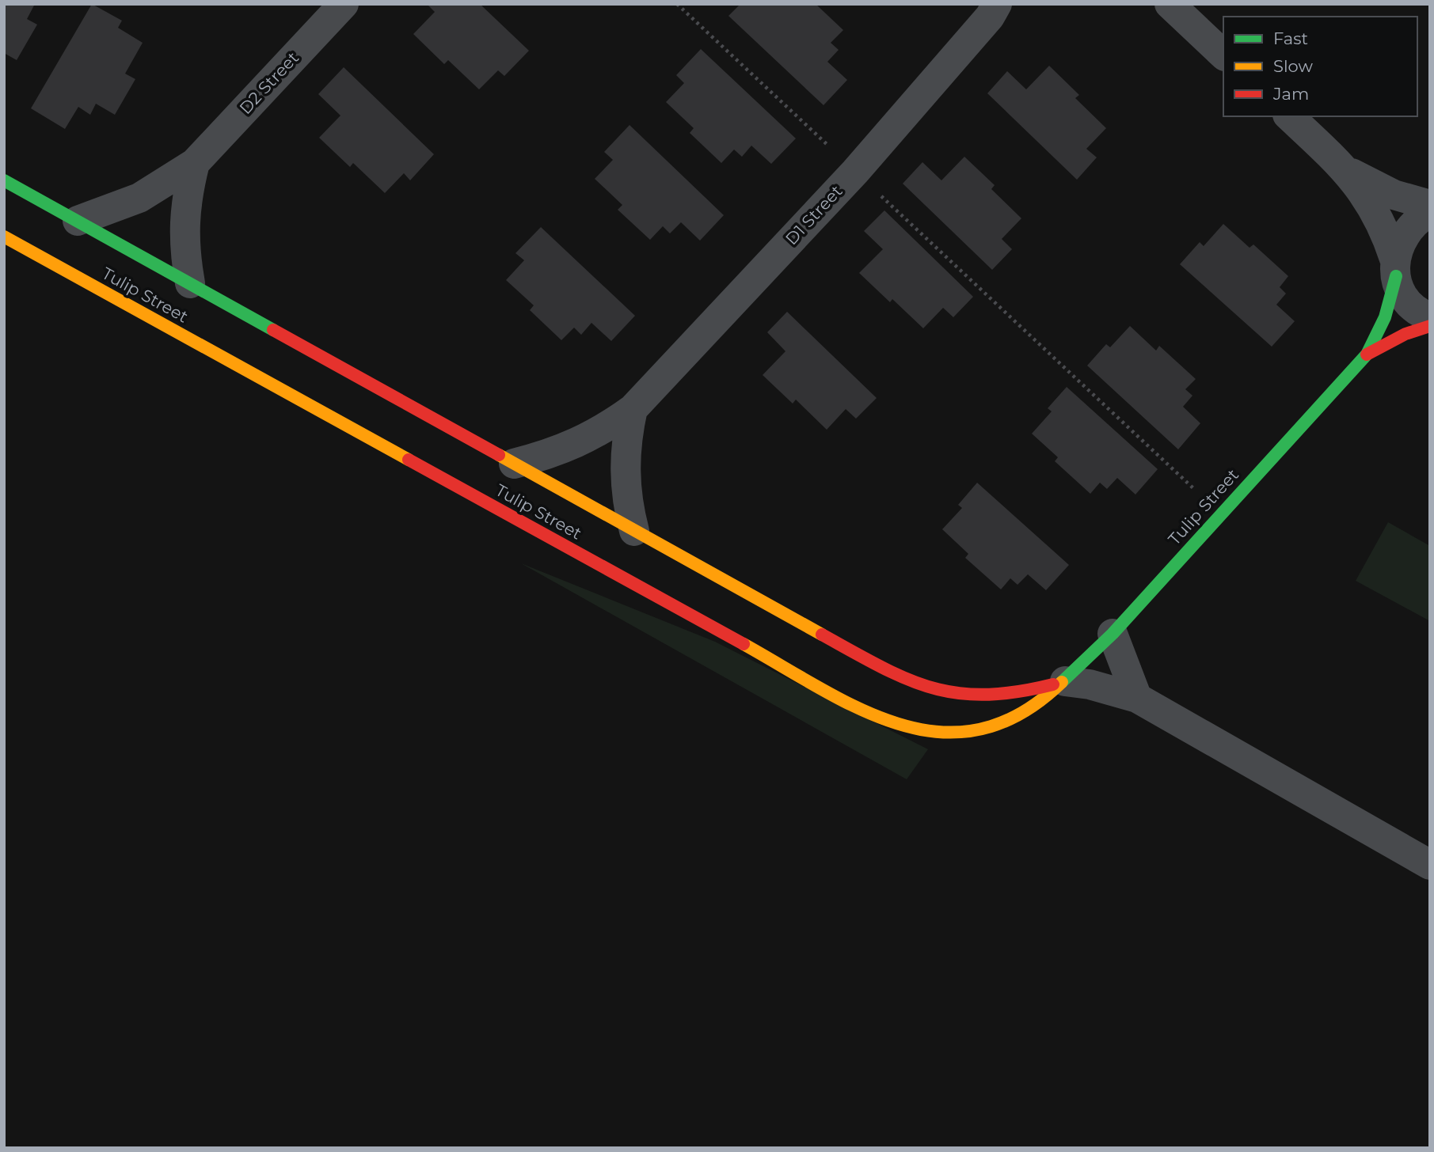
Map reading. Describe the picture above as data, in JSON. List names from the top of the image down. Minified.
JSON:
{"streets":{"street":["D2 Street","D1 Street","Tulip Street"]},"crossings":[["D2 Street","Tulip Street"],["D1 Street","Tulip Street"]],"legend":["Fast","Slow","Jam"]}
